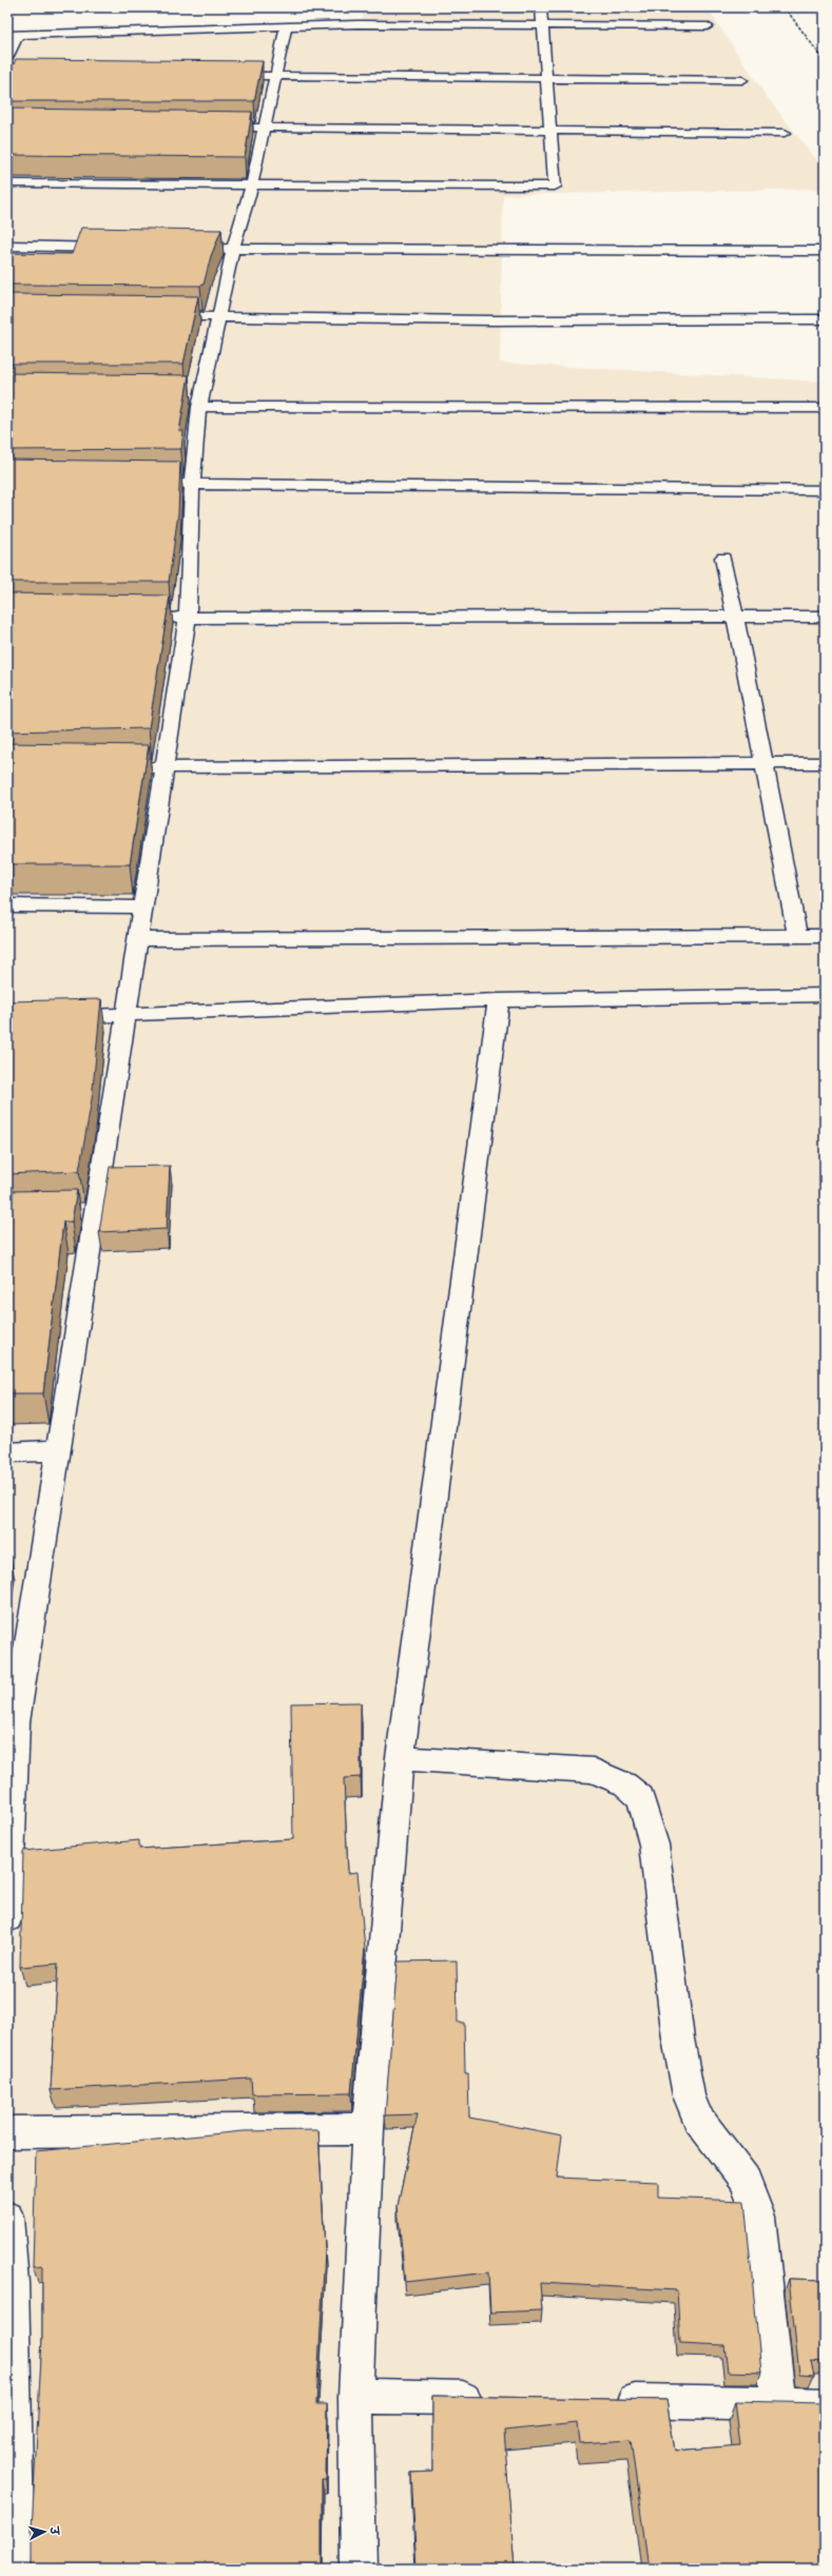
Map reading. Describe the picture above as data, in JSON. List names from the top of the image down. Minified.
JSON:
{"north":"right"}
